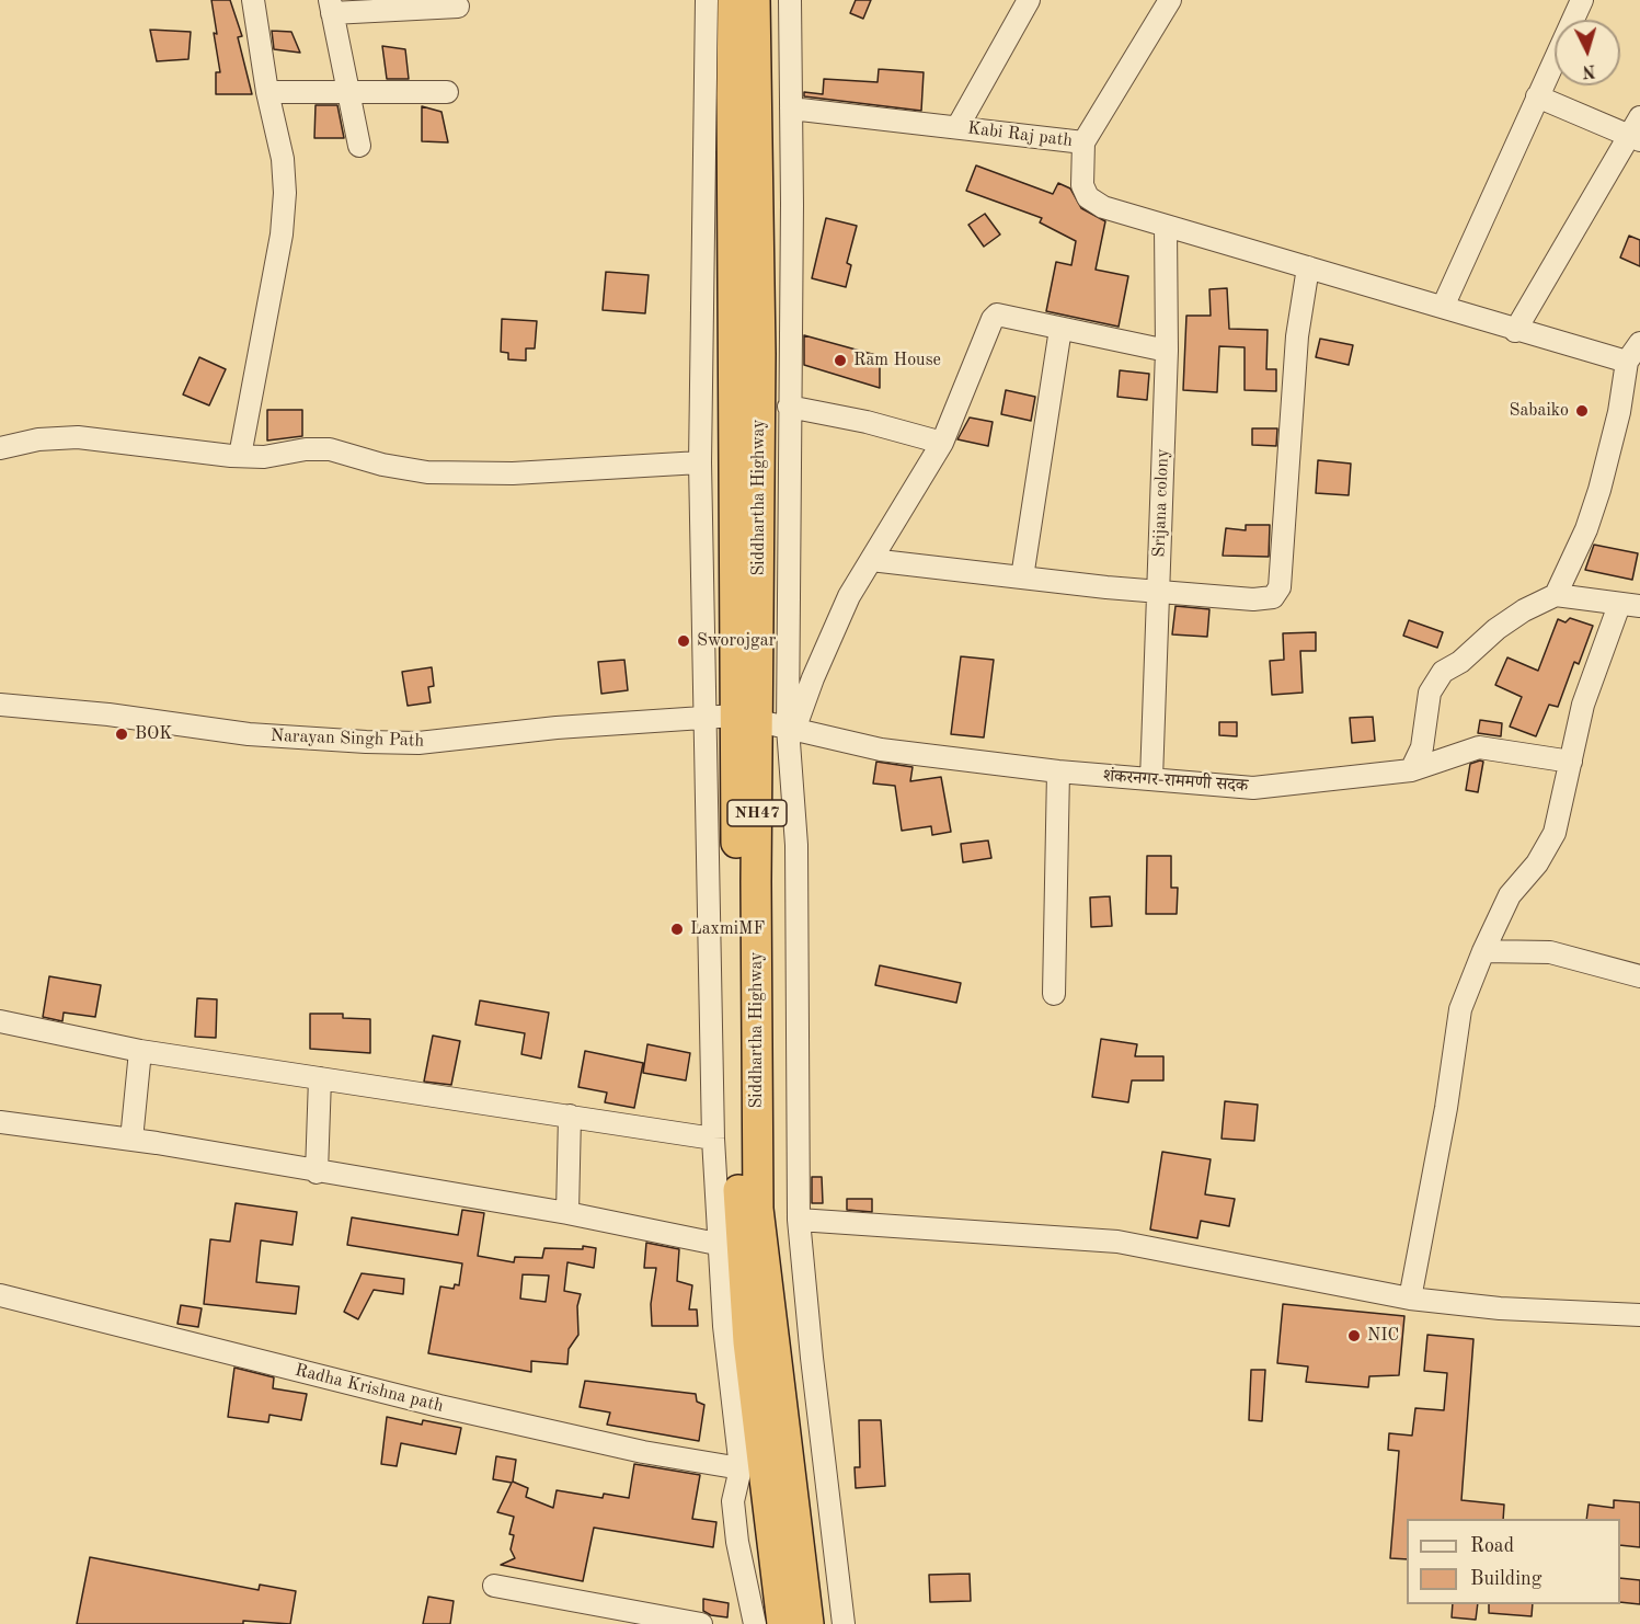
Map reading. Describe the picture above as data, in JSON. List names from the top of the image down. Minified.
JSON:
{"streets":{"highway":["Siddhartha Highway","NH47"],"street":["Kabi Raj path","Srijana colony","Narayan Singh Path","शंकरनगर-राममणी सदक","Radha Krishna path"]},"crossings":[["Siddhartha Highway","Narayan Singh Path"],["Siddhartha Highway","शंकरनगर-राममणी सदक"],["Srijana colony","शंकरनगर-राममणी सदक"],["Narayan Singh Path","शंकरनगर-राममणी सदक"]],"places":["Ram House","Sabaiko","Sworojgar","BOK","LaxmiMF","NIC"],"legend":["Road","Building"],"north":"bottom"}
